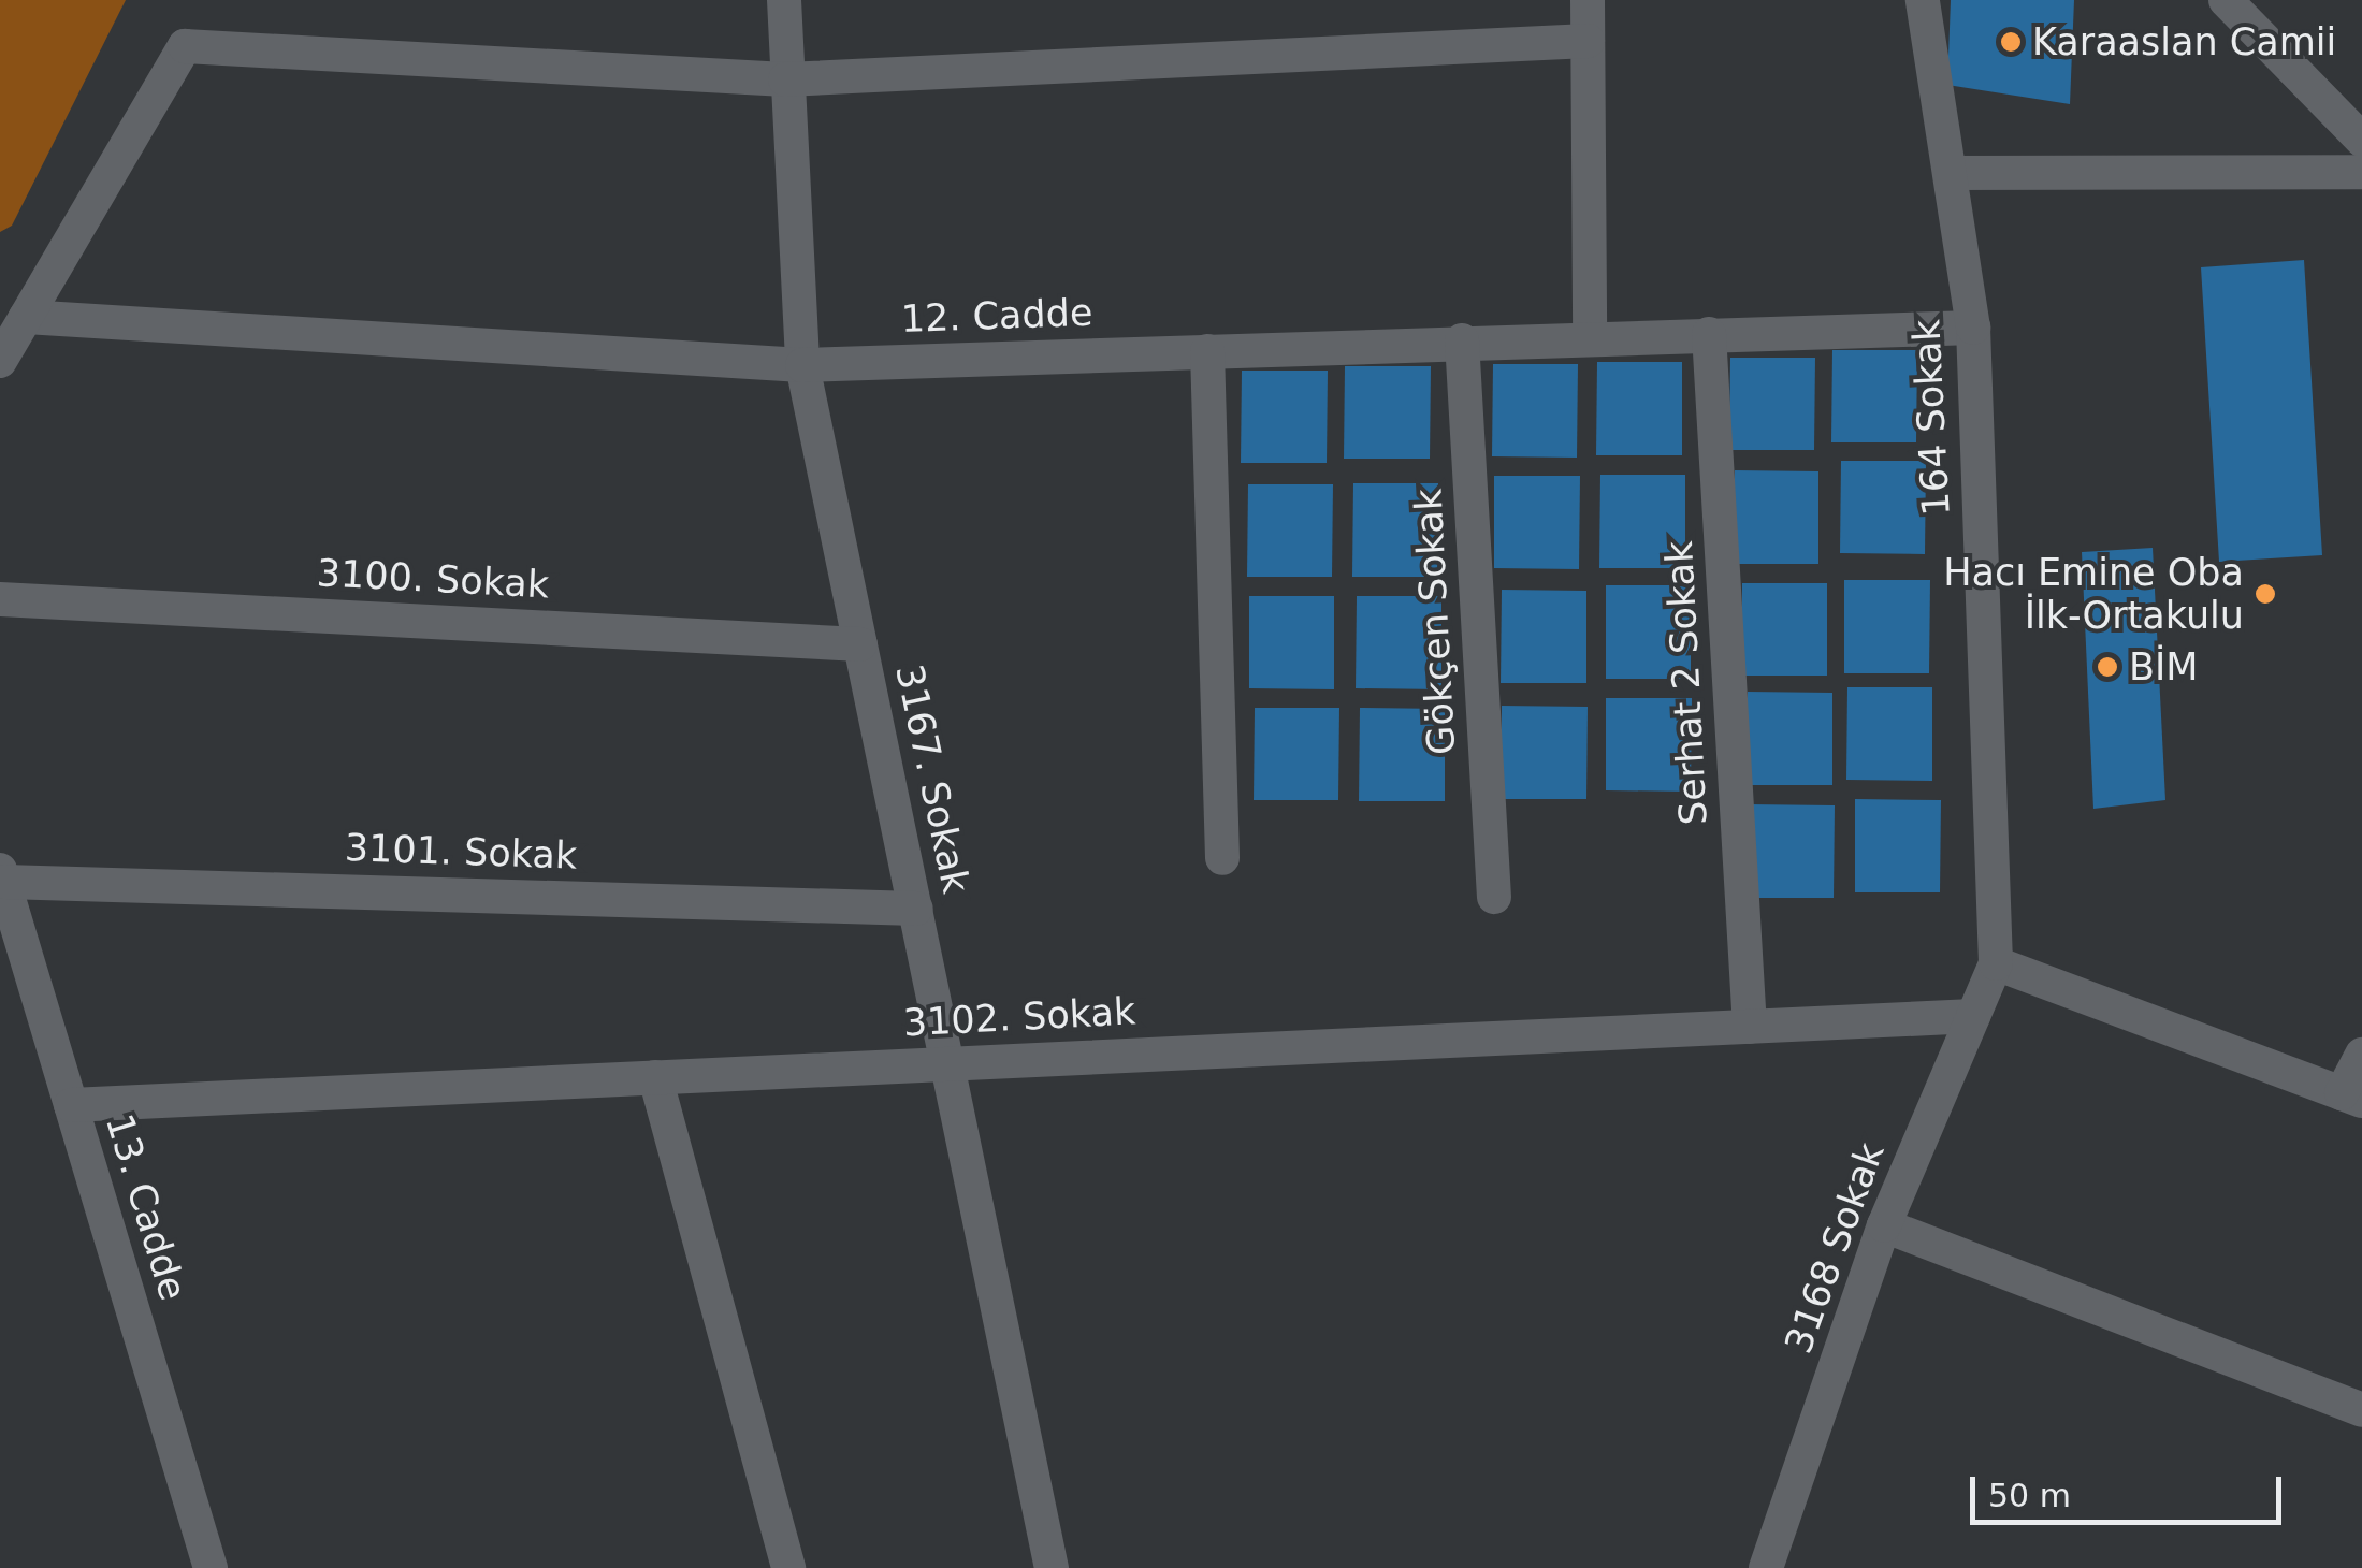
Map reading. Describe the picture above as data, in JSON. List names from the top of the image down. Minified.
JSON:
{"streets":{"street":["12. Cadde","164 Sokak","3100. Sokak","Gökçen Sokak","Serhat 2 Sokak","3167. Sokak","3101. Sokak","3102. Sokak","13. Cadde","3168 Sokak"]},"crossings":[["12. Cadde","164 Sokak"],["12. Cadde","Gökçen Sokak"],["12. Cadde","Serhat 2 Sokak"],["12. Cadde","3167. Sokak"],["164 Sokak","3168 Sokak"],["3100. Sokak","3167. Sokak"],["Serhat 2 Sokak","3102. Sokak"],["3167. Sokak","3101. Sokak"],["3167. Sokak","3102. Sokak"],["3101. Sokak","13. Cadde"],["3102. Sokak","13. Cadde"],["3102. Sokak","3168 Sokak"]],"places":["Karaaslan Camii","Hacı Emine Oba İlk-Ortakulu","BİM"],"scale_bar":"50 m"}
